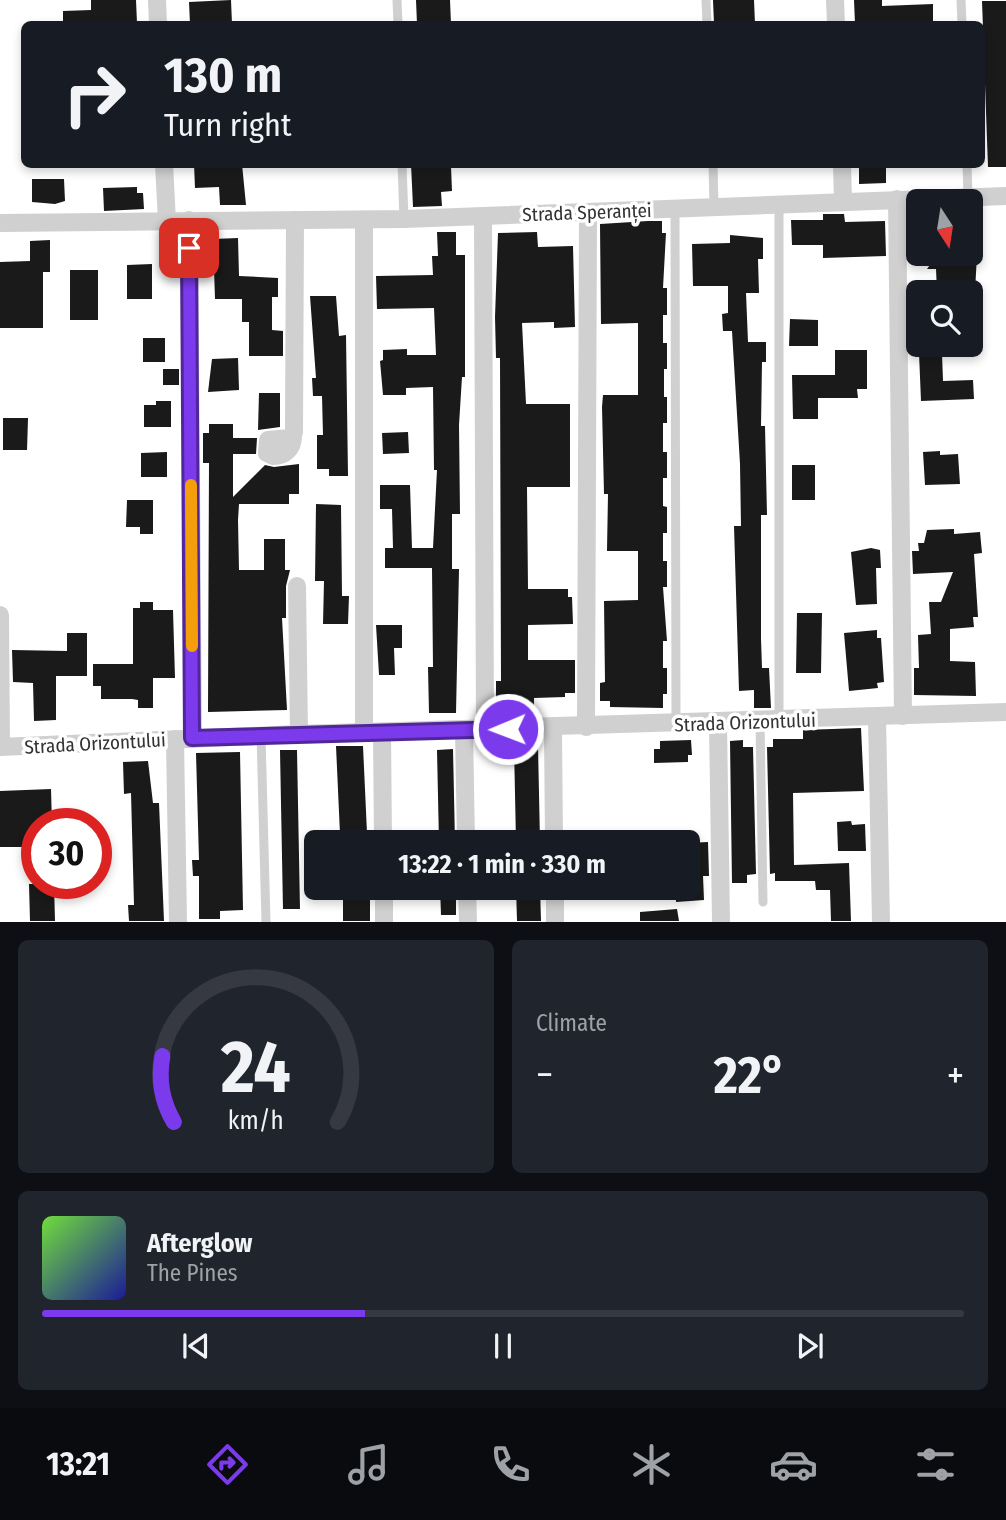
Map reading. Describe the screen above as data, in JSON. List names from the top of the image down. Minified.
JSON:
{"streets":{"street":["Strada Speranței","Strada Orizontului"]},"north":"bottom","page":{"turn":["130 m","Turn right"],"limit":"30","trip":"13:22 · 1 min · 330 m","tile":"Climate","heat":["−","22°","+"],"song":["Afterglow","The Pines"],"tabs":"13:21","gauge":["24","km/h"]}}
